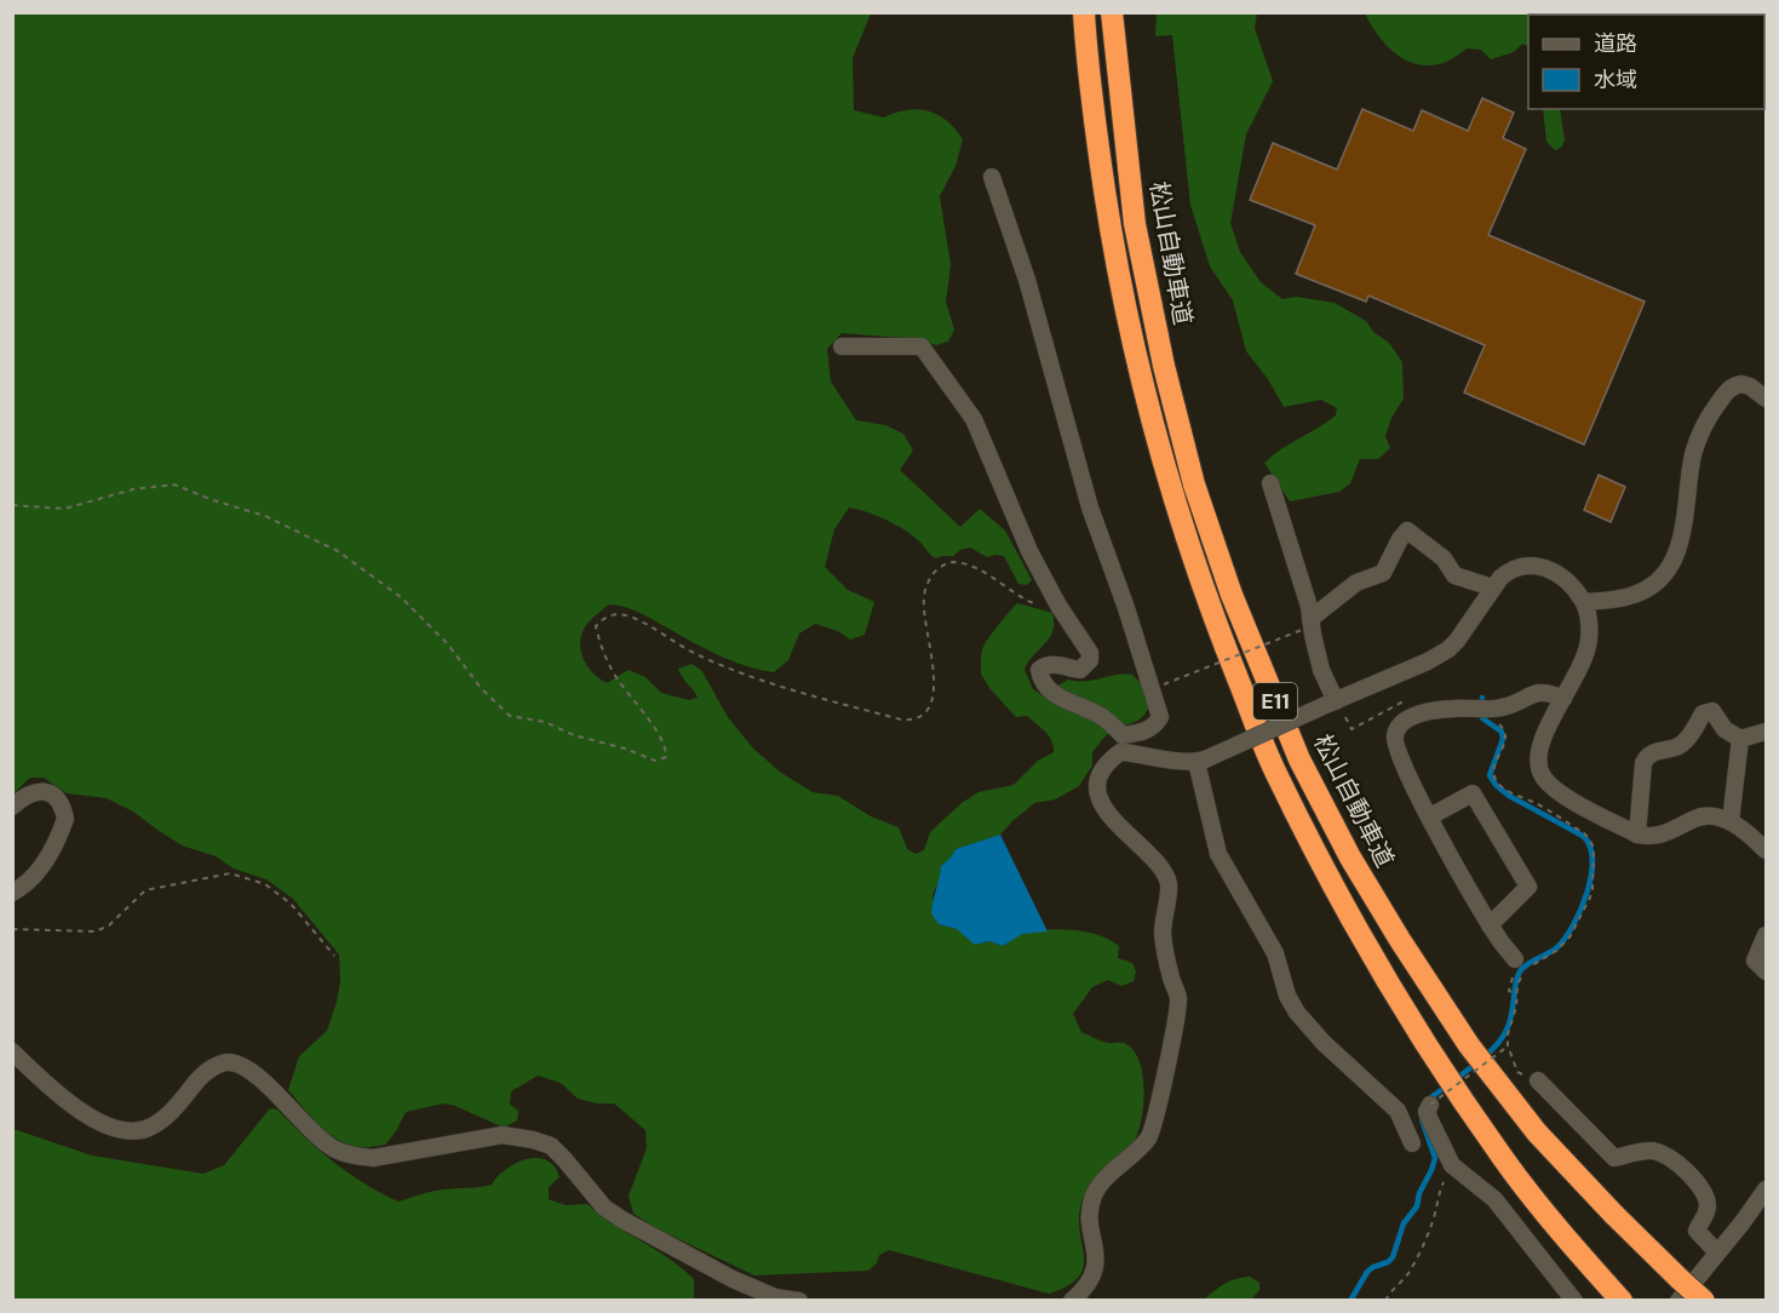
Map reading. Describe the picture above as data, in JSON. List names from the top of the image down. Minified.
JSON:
{"streets":{"highway":["松山自動車道","E11"]},"legend":["道路","水域"]}
